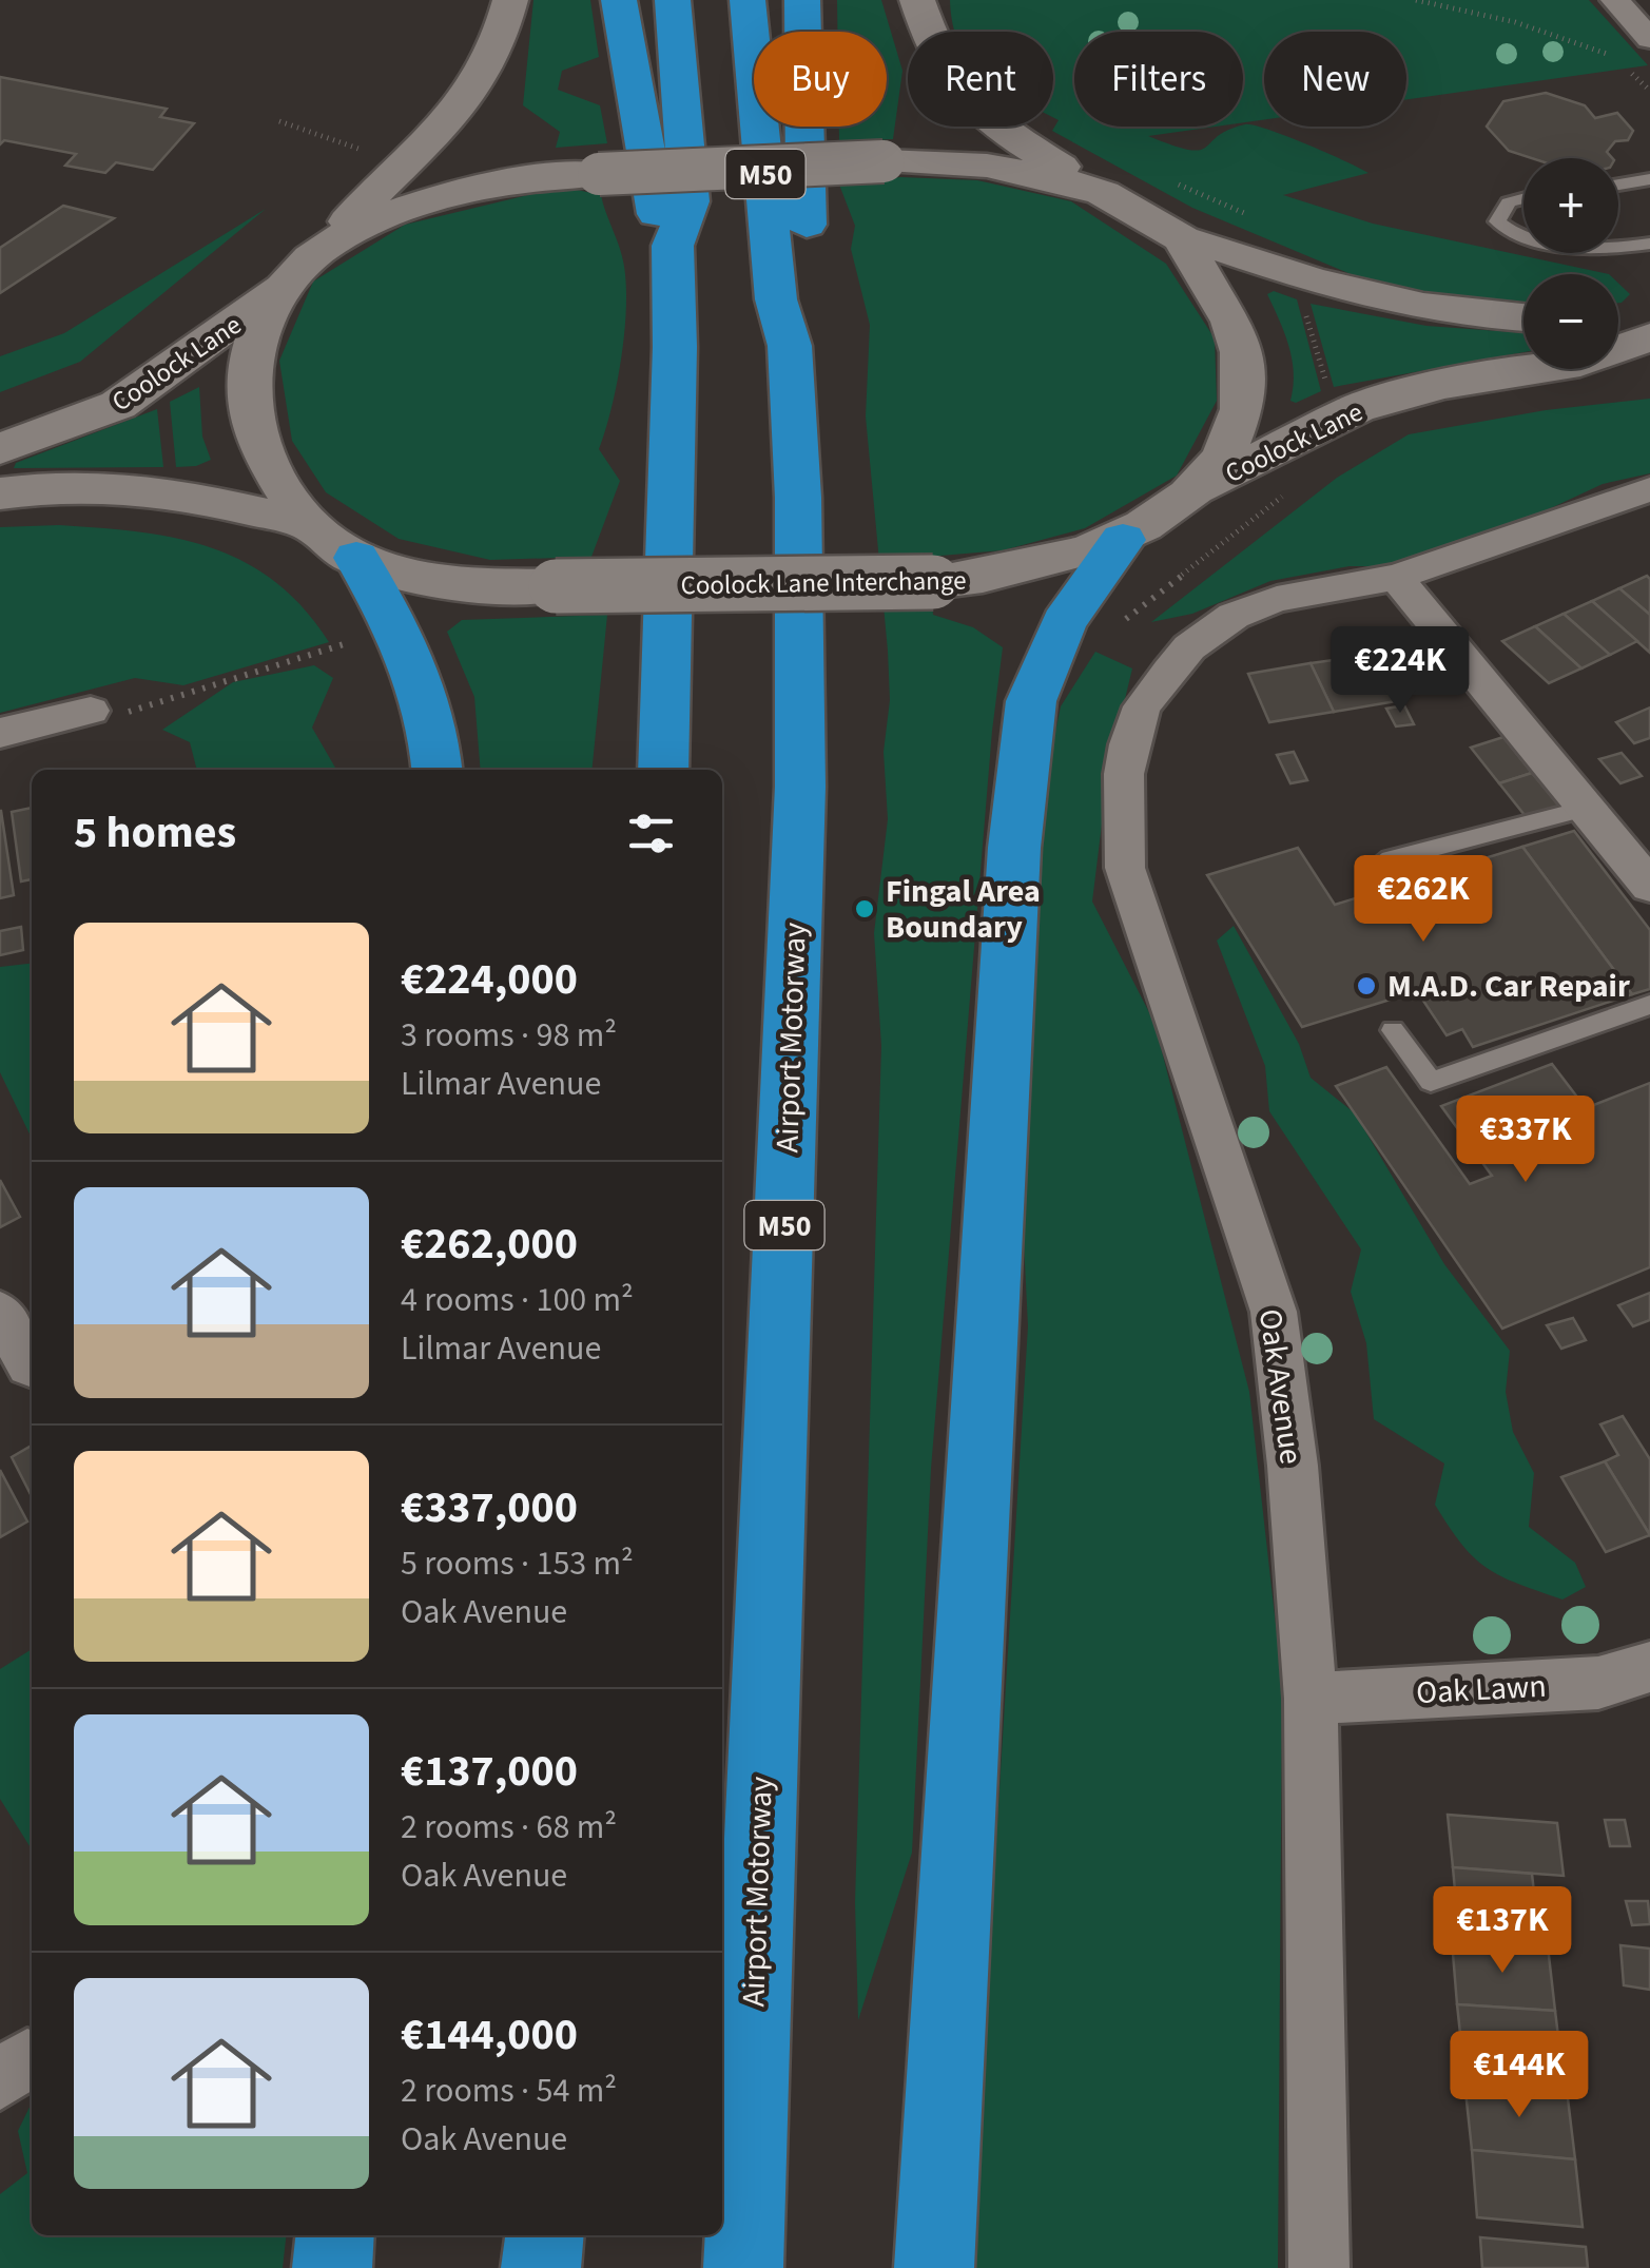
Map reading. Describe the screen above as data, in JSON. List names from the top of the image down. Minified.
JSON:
{"streets":{"highway":["M50","Airport Motorway"],"main road":["Coolock Lane","Coolock Lane Interchange"],"street":["Oak Avenue","Oak Lawn"]},"crossings":[["Coolock Lane","Coolock Lane Interchange"],["Oak Avenue","Oak Lawn"]],"places":["Fingal Area Boundary","M.A.D. Car Repair"],"page":{"chip":["Buy","Rent","Filters","New"],"map_buttons":["+","−"],"price":["€224K","€262K","€337K","€137K","€144K"],"heading":"5 homes","list":[{"name":"€224,000","note":"3 rooms · 98 m² · Lilmar Avenue"},{"name":"€262,000","note":"4 rooms · 100 m² · Lilmar Avenue"},{"name":"€337,000","note":"5 rooms · 153 m² · Oak Avenue"},{"name":"€137,000","note":"2 rooms · 68 m² · Oak Avenue"},{"name":"€144,000","note":"2 rooms · 54 m² · Oak Avenue"}]}}
